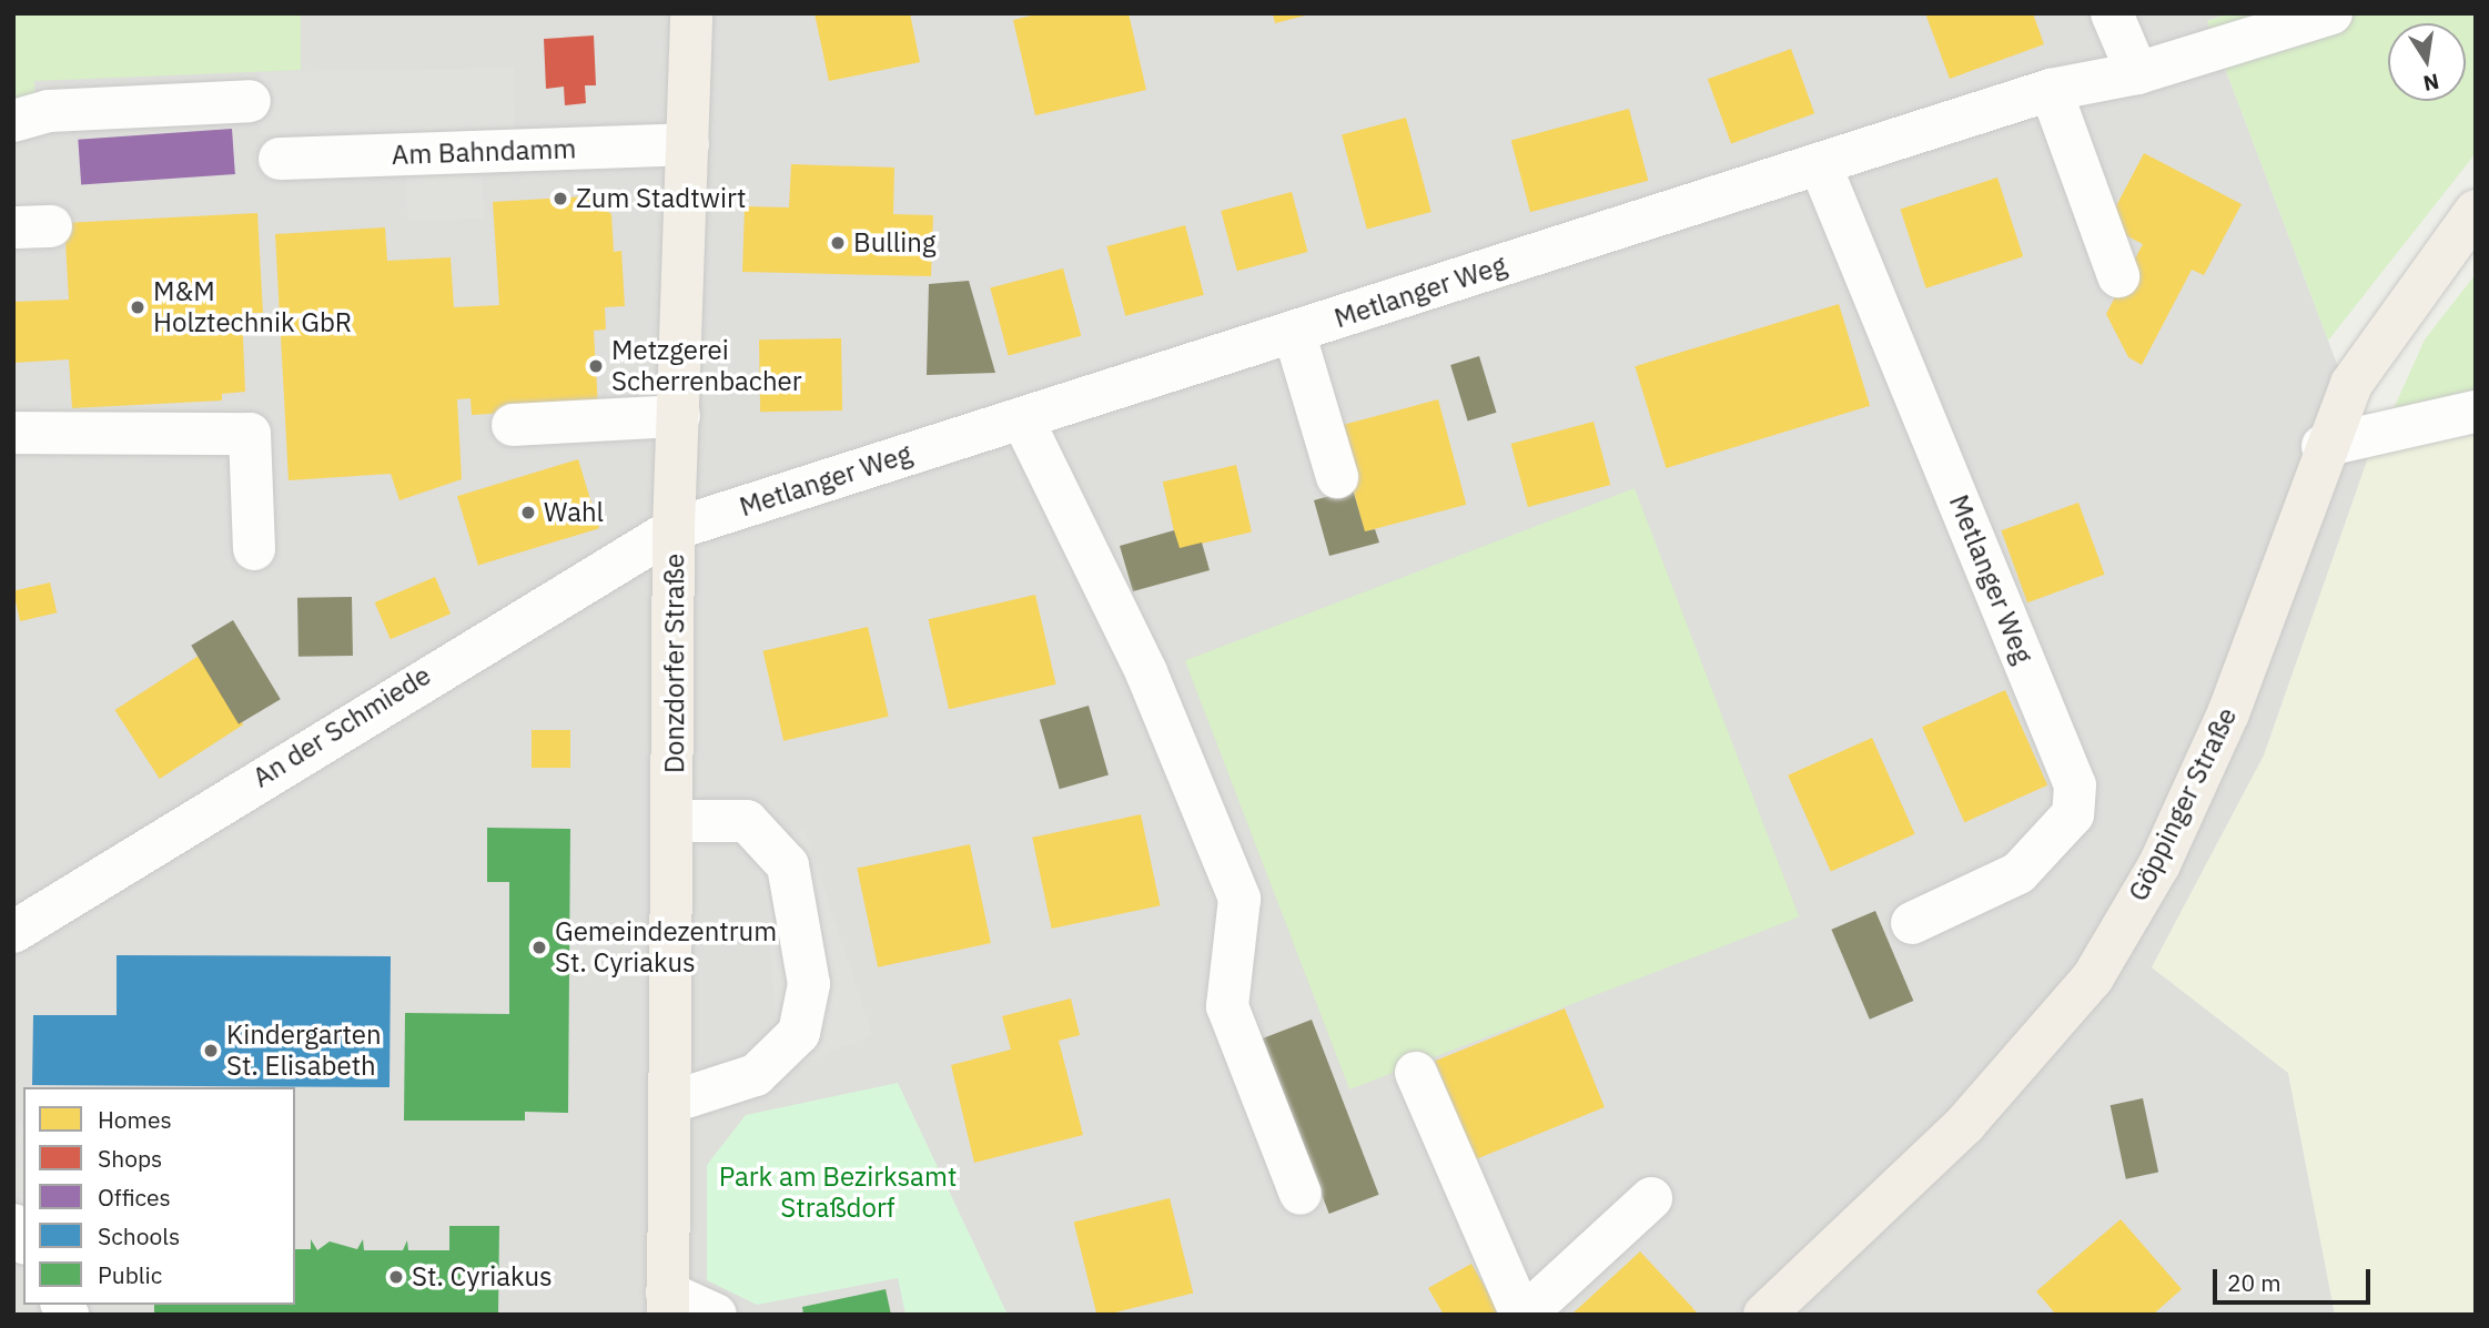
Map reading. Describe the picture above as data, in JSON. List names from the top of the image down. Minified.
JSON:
{"streets":{"main road":["Donzdorfer Straße","Göppinger Straße"],"street":["Am Bahndamm","Metlanger Weg","An der Schmiede"]},"crossings":[["Am Bahndamm","Donzdorfer Straße"],["Metlanger Weg","Donzdorfer Straße"],["Metlanger Weg","An der Schmiede"],["Donzdorfer Straße","An der Schmiede"]],"parks":["Park am Bezirksamt Straßdorf"],"places":["Zum Stadtwirt","Bulling","M&M Holztechnik GbR","Metzgerei Scherrenbacher","Wahl","Gemeindezentrum St. Cyriakus","Kindergarten St. Elisabeth","St. Cyriakus"],"legend":["Homes","Shops","Offices","Schools","Public"],"scale_bar":"20 m","north":"bottom"}
